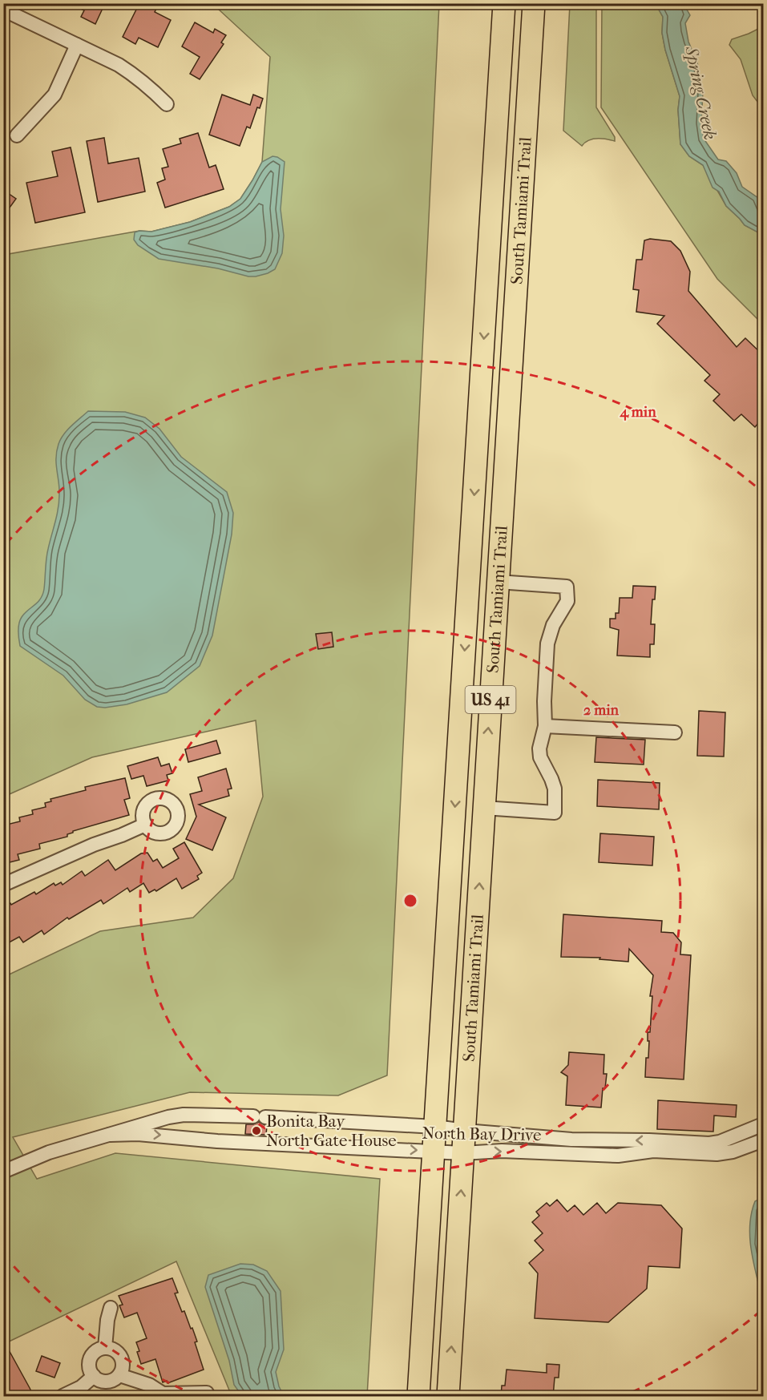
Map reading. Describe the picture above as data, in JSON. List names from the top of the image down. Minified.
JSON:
{"streets":{"main road":["South Tamiami Trail","US 41"],"street":["North Bay Drive"]},"crossings":[["South Tamiami Trail","North Bay Drive"]],"water":["Spring Creek"],"places":["Bonita Bay North Gate House"],"rings":["4 min","2 min"]}
